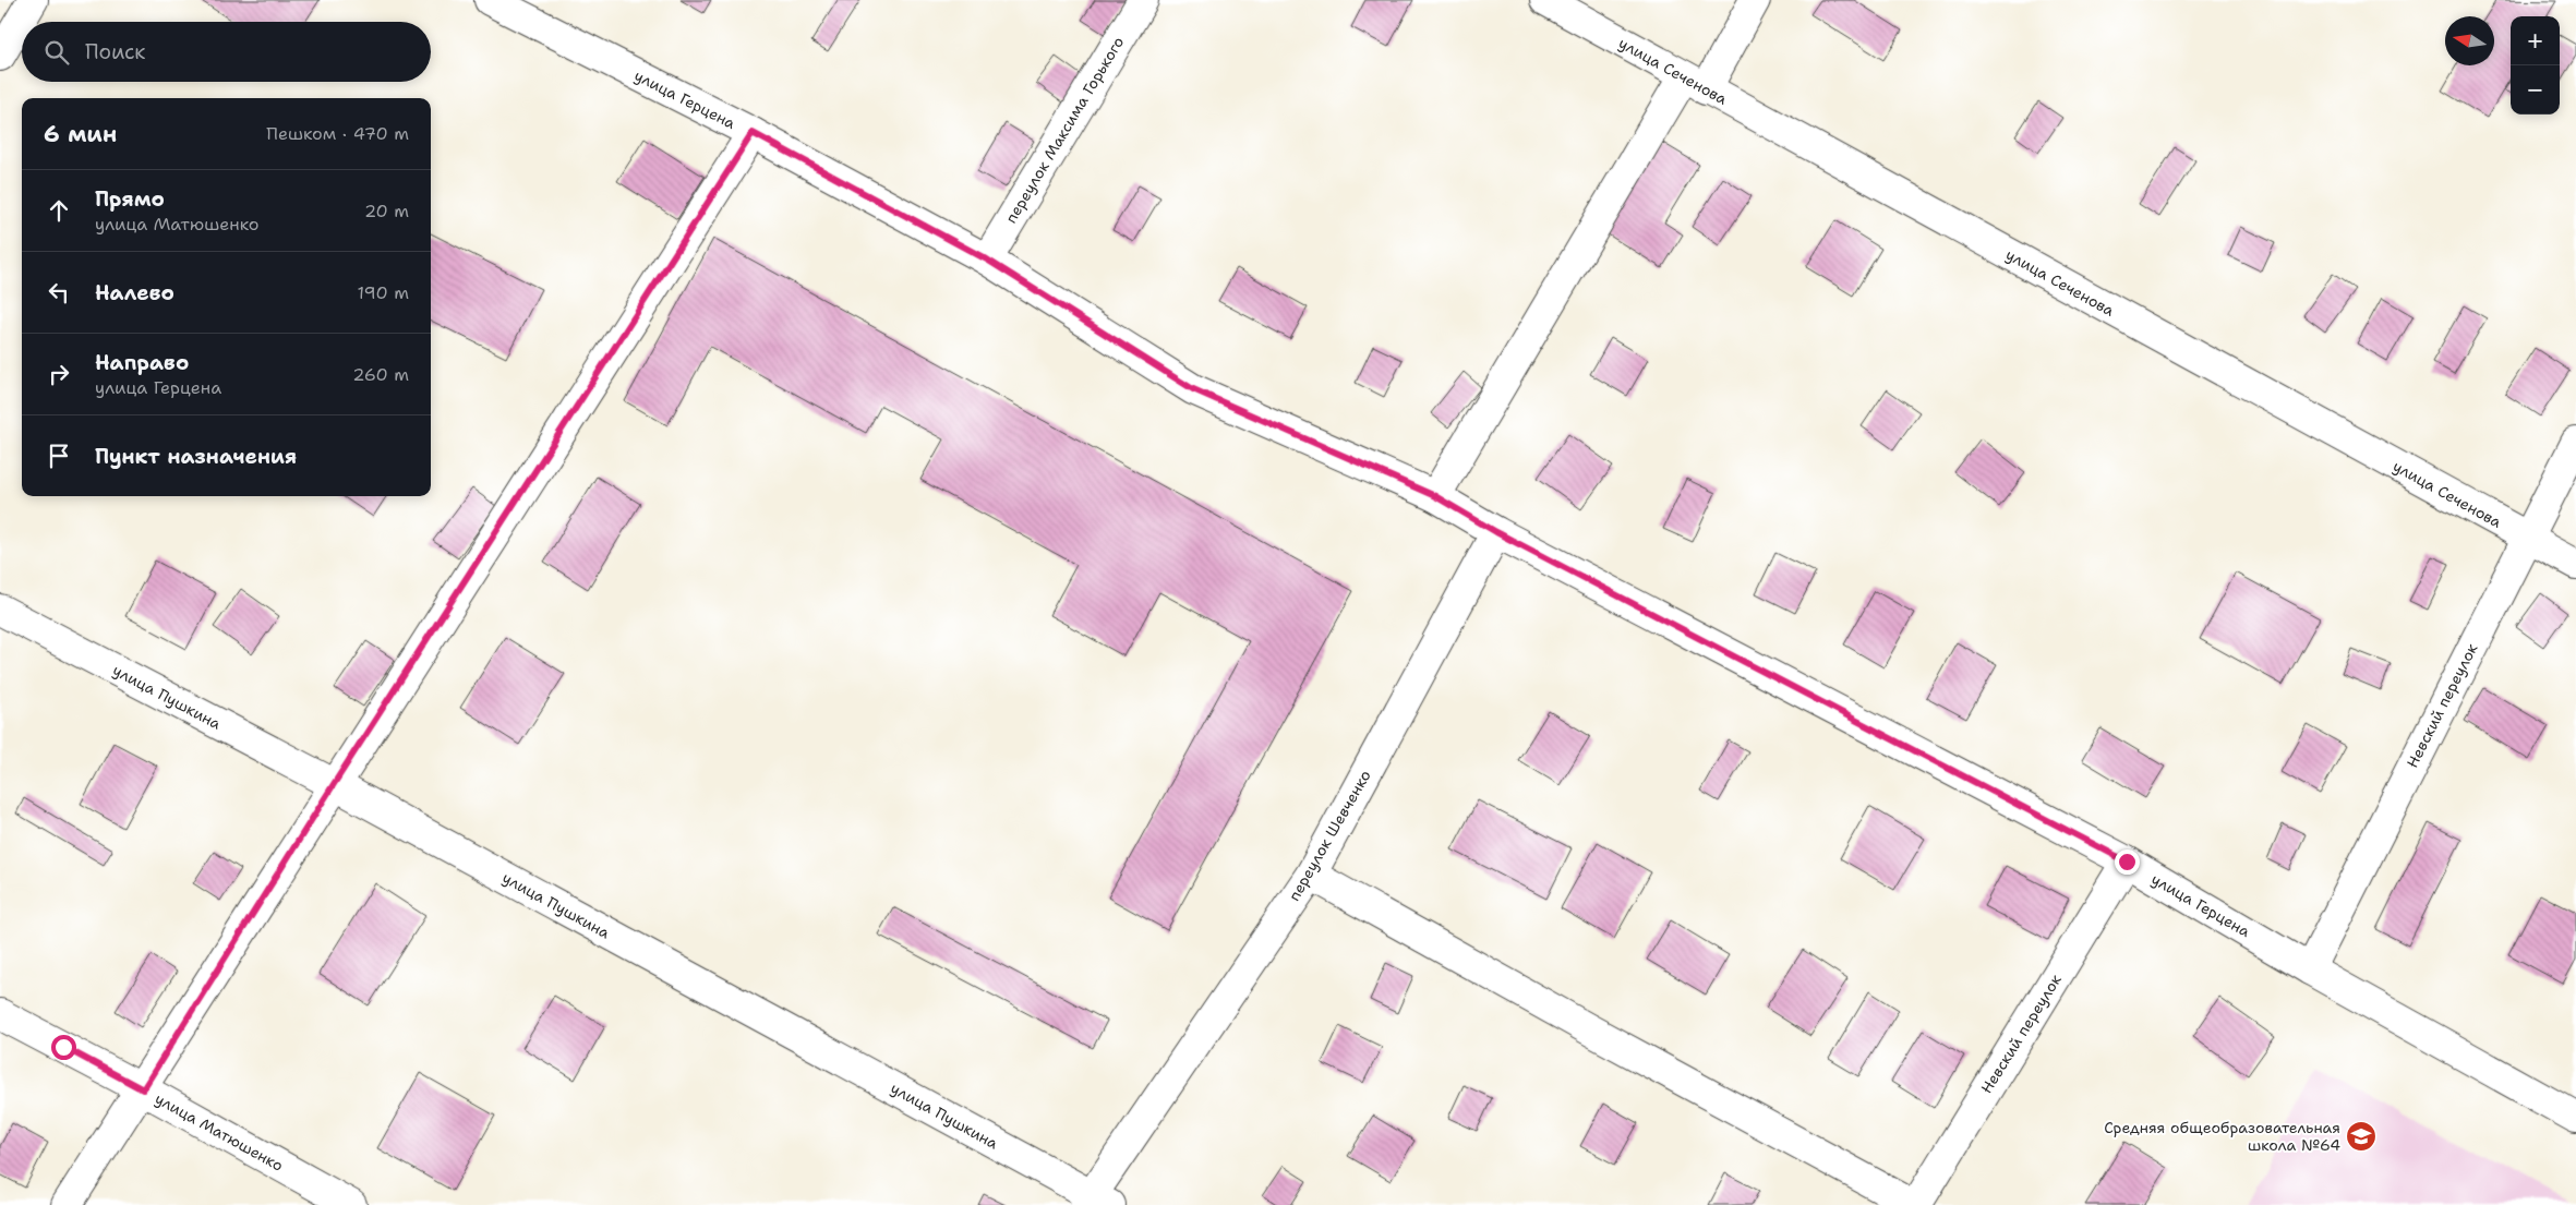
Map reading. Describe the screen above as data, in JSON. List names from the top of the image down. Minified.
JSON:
{"streets":{"street":["улица Сеченова","улица Герцена","переулок Максима Горького","улица Пушкина","Невский переулок","переулок Шевченко","улица Матюшенко"]},"crossings":[["улица Сеченова","Невский переулок"],["улица Герцена","переулок Максима Горького"],["улица Герцена","Невский переулок"],["улица Герцена","переулок Шевченко"],["улица Пушкина","переулок Шевченко"]],"places":{"school or university":["Средняя общеобразовательная школа №64"]},"north":"left","page":{"map_buttons":["+","−"],"search":"Поиск","heading":["6 мин","Пешком · 470 m"],"list":[["Прямо","улица Матюшенко","20 m"],["Налево","190 m"],["Направо","улица Герцена","260 m"],"Пункт назначения"]}}
